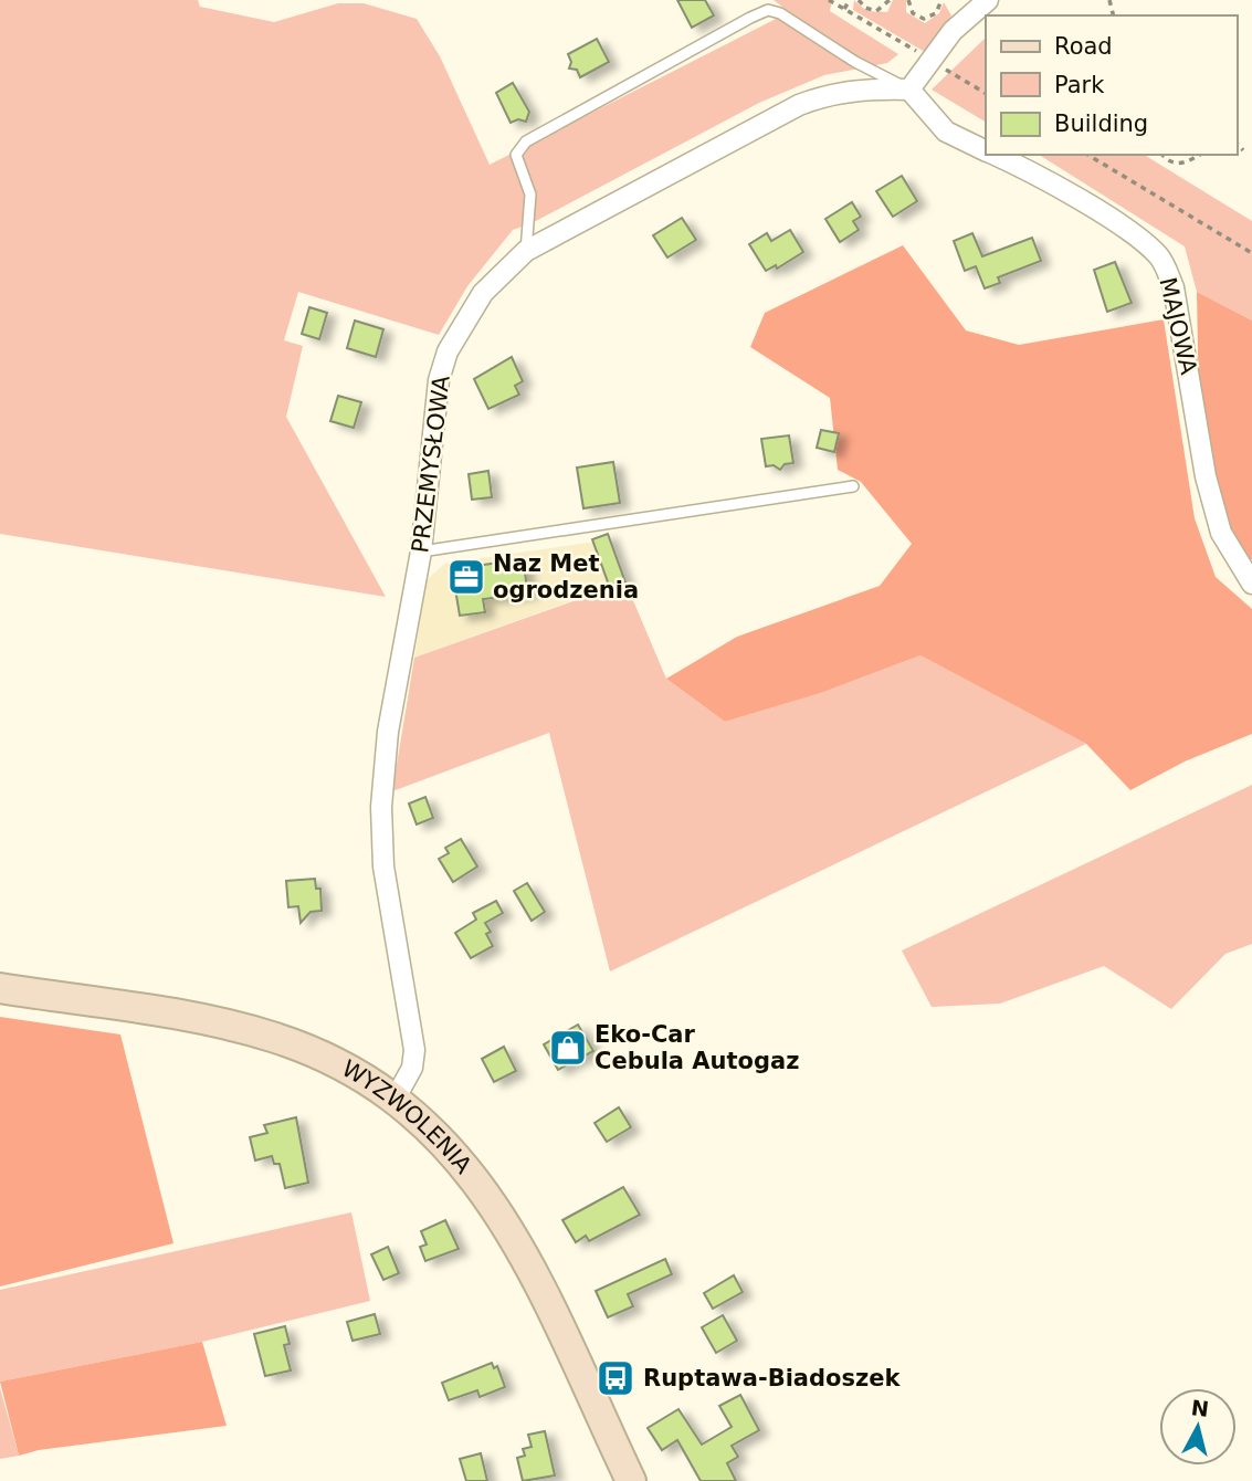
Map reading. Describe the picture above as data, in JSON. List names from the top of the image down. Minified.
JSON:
{"streets":{"street":["MAJOWA","PRZEMYSŁOWA","WYZWOLENIA"]},"crossings":[["MAJOWA","PRZEMYSŁOWA"],["PRZEMYSŁOWA","WYZWOLENIA"]],"places":{"office":["Naz Met ogrodzenia"],"shop":["Eko-Car Cebula Autogaz"],"bus stop":["Ruptawa-Biadoszek"]},"legend":["Road","Park","Building"],"north":"top"}
